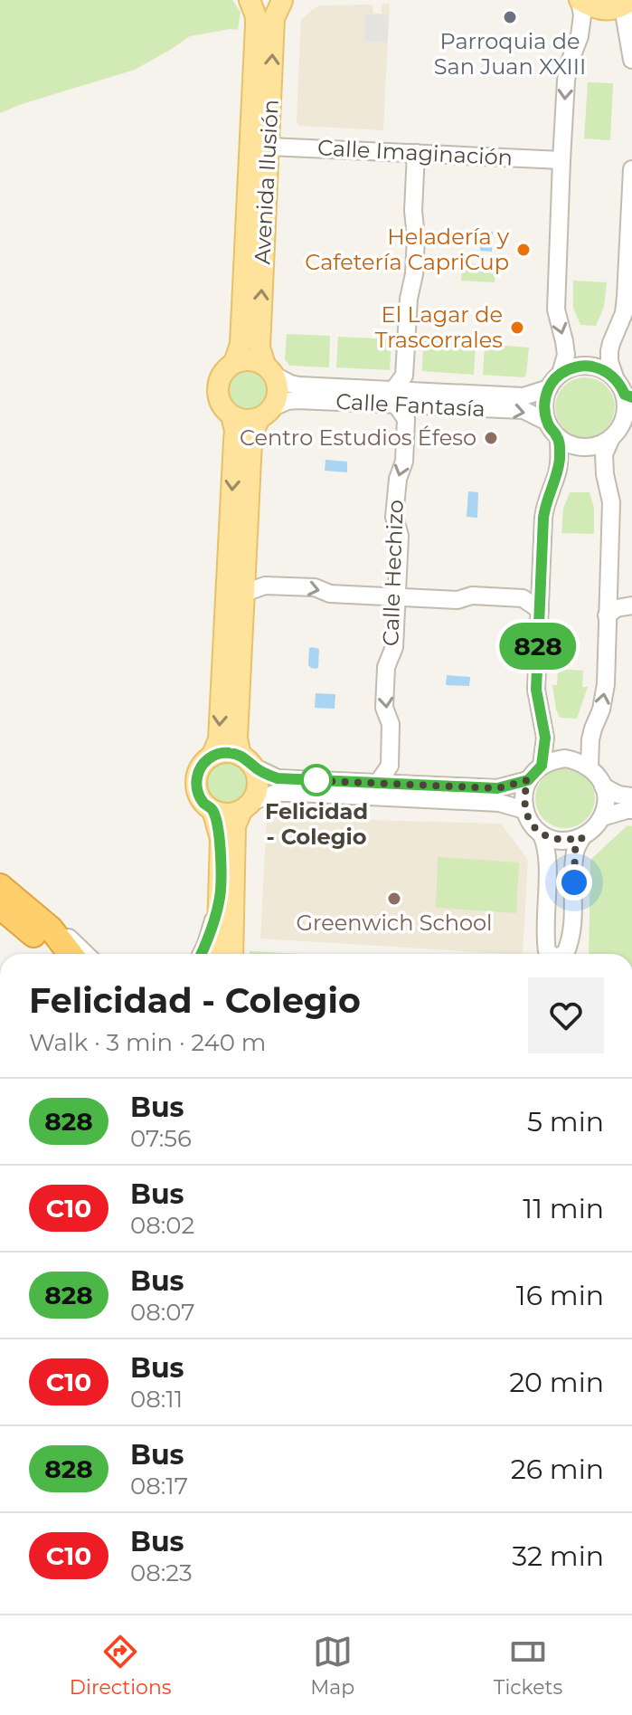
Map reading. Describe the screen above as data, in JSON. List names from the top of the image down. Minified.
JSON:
{"streets":{"main road":["Avenida Ilusión"],"street":["Calle Imaginación","Calle Fantasía","Calle Hechizo"]},"crossings":[["Calle Imaginación","Avenida Ilusión"],["Avenida Ilusión","Calle Fantasía"],["Calle Fantasía","Calle Hechizo"]],"places":["Parroquia de San Juan XXIII","Heladería y Cafetería CapriCup","El Lagar de Trascorrales","Centro Estudios Éfeso","Felicidad - Colegio","Greenwich School"],"lines":["bus line 828"],"page":{"on_map":"828","heading":["Felicidad - Colegio","Walk · 3 min · 240 m"],"list":[{"mark":"828","name":"Bus","note":"07:56","value":"5 min"},{"mark":"C10","name":"Bus","note":"08:02","value":"11 min"},{"mark":"828","name":"Bus","note":"08:07","value":"16 min"},{"mark":"C10","name":"Bus","note":"08:11","value":"20 min"},{"mark":"828","name":"Bus","note":"08:17","value":"26 min"},{"mark":"C10","name":"Bus","note":"08:23","value":"32 min"}],"tabs":["Directions","Map","Tickets"]}}
